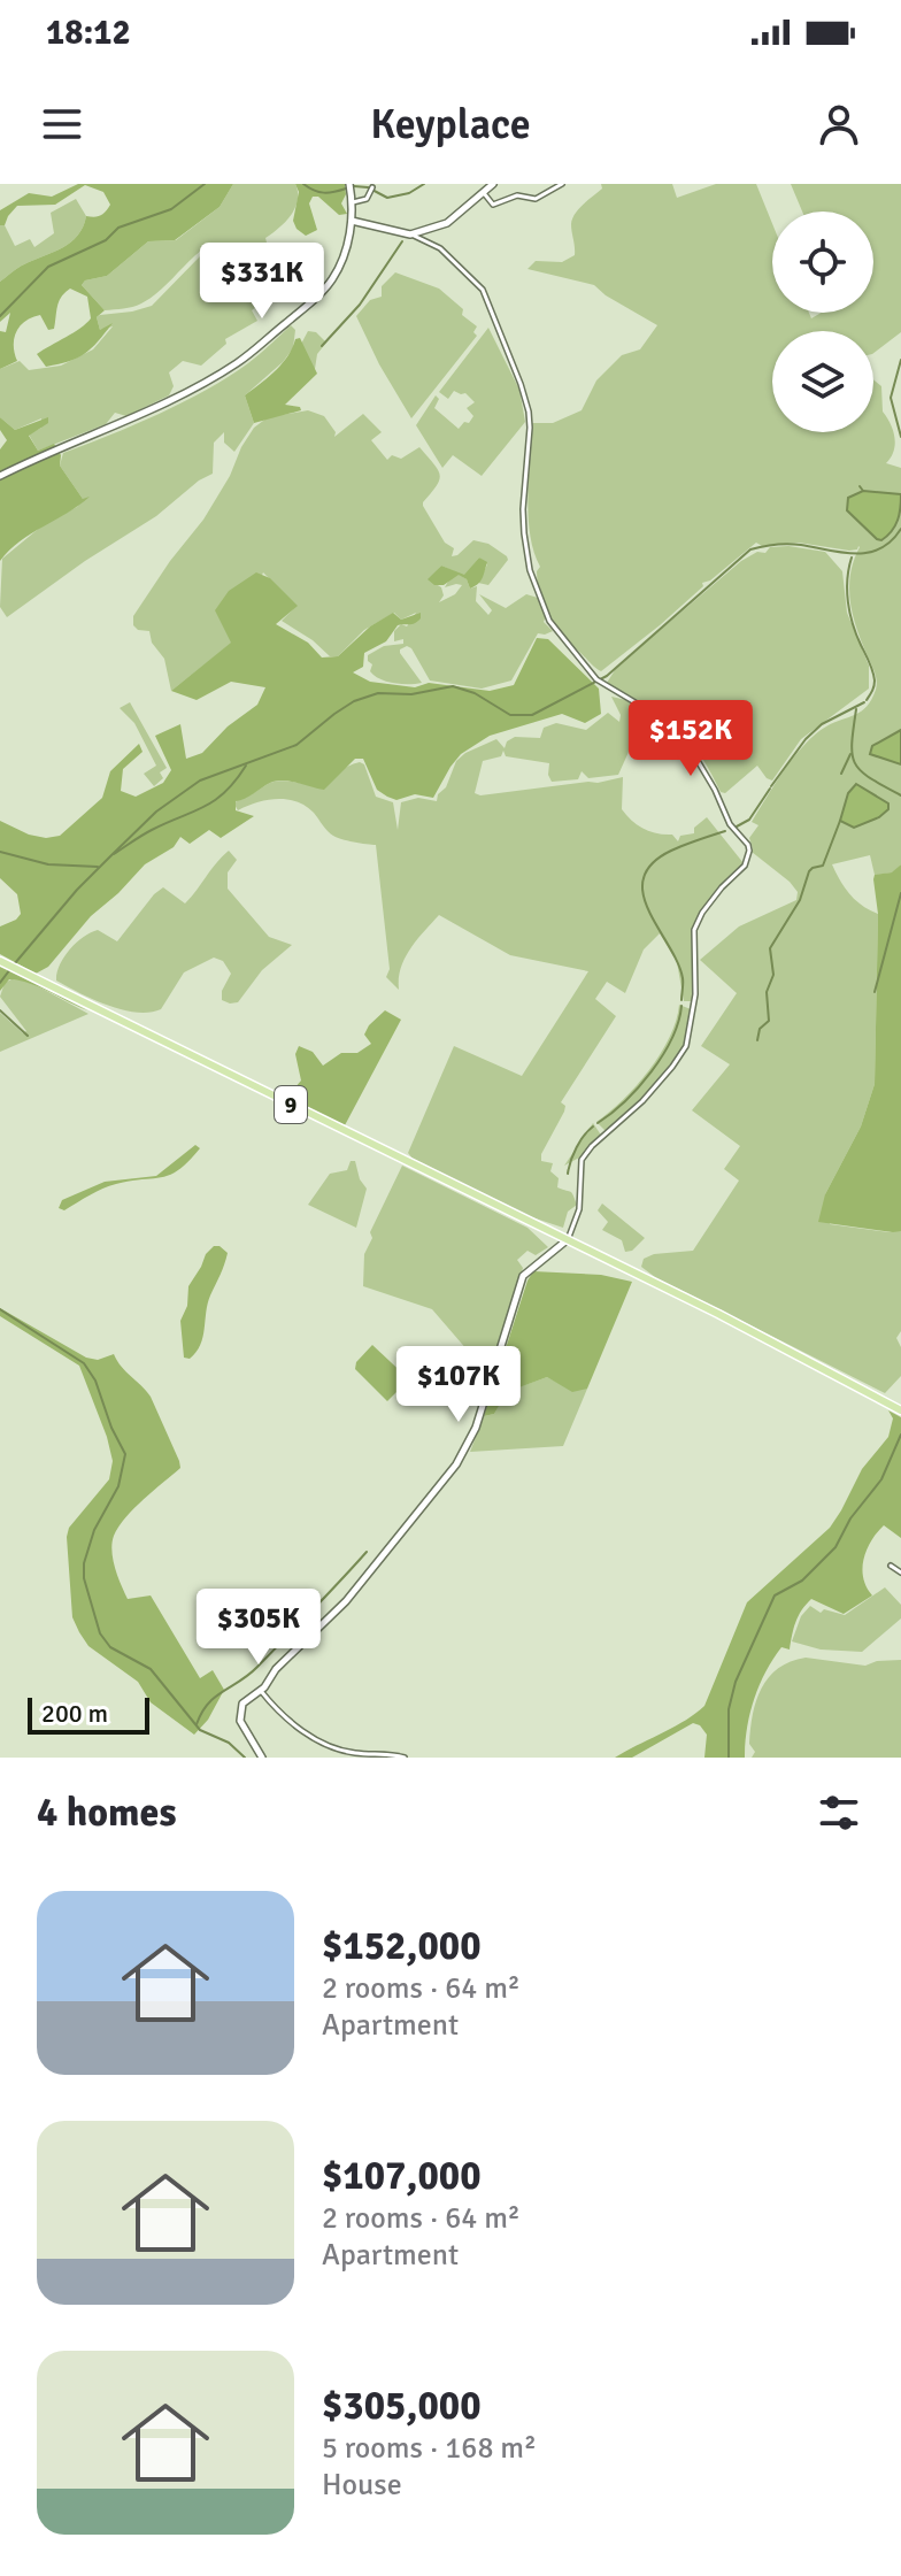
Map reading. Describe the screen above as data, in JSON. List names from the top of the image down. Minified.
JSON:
{"streets":{"main road":["9"]},"scale_bar":"200 m","page":{"status":"18:12","header":"Keyplace","price":["$331K","$152K","$107K","$305K"],"scale":"200 m","heading":"4 homes","list":[{"name":"$152,000","note":"2 rooms · 64 m² · Apartment"},{"name":"$107,000","note":"2 rooms · 64 m² · Apartment"},{"name":"$305,000","note":"5 rooms · 168 m² · House"}]}}
